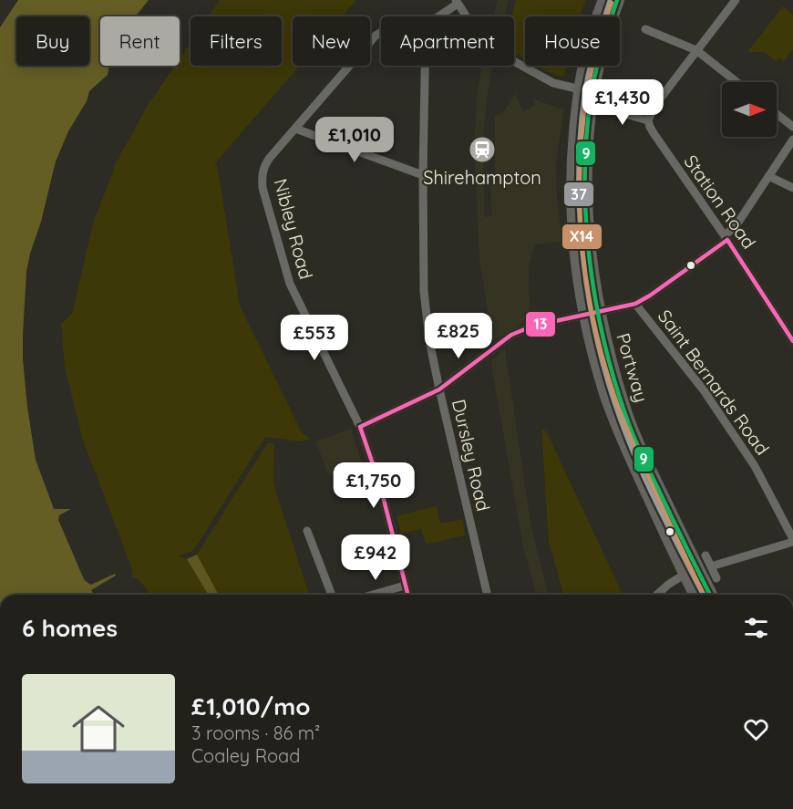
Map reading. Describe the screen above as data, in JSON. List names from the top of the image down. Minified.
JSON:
{"streets":{"highway":["Portway"],"street":["Station Road","Nibley Road","Saint Bernards Road","Dursley Road"]},"places":{"station":["Shirehampton"]},"lines":["transit line 9","transit line 37","transit line X14","transit line 13"],"north":"right","page":{"chip":["Buy","Rent","Filters","New","Apartment","House"],"price":["£1,430","£1,010","£825","£553","£1,750","£942"],"heading":"6 homes","list":[{"name":"£1,010/mo","note":"3 rooms · 86 m² · Coaley Road"}]}}
